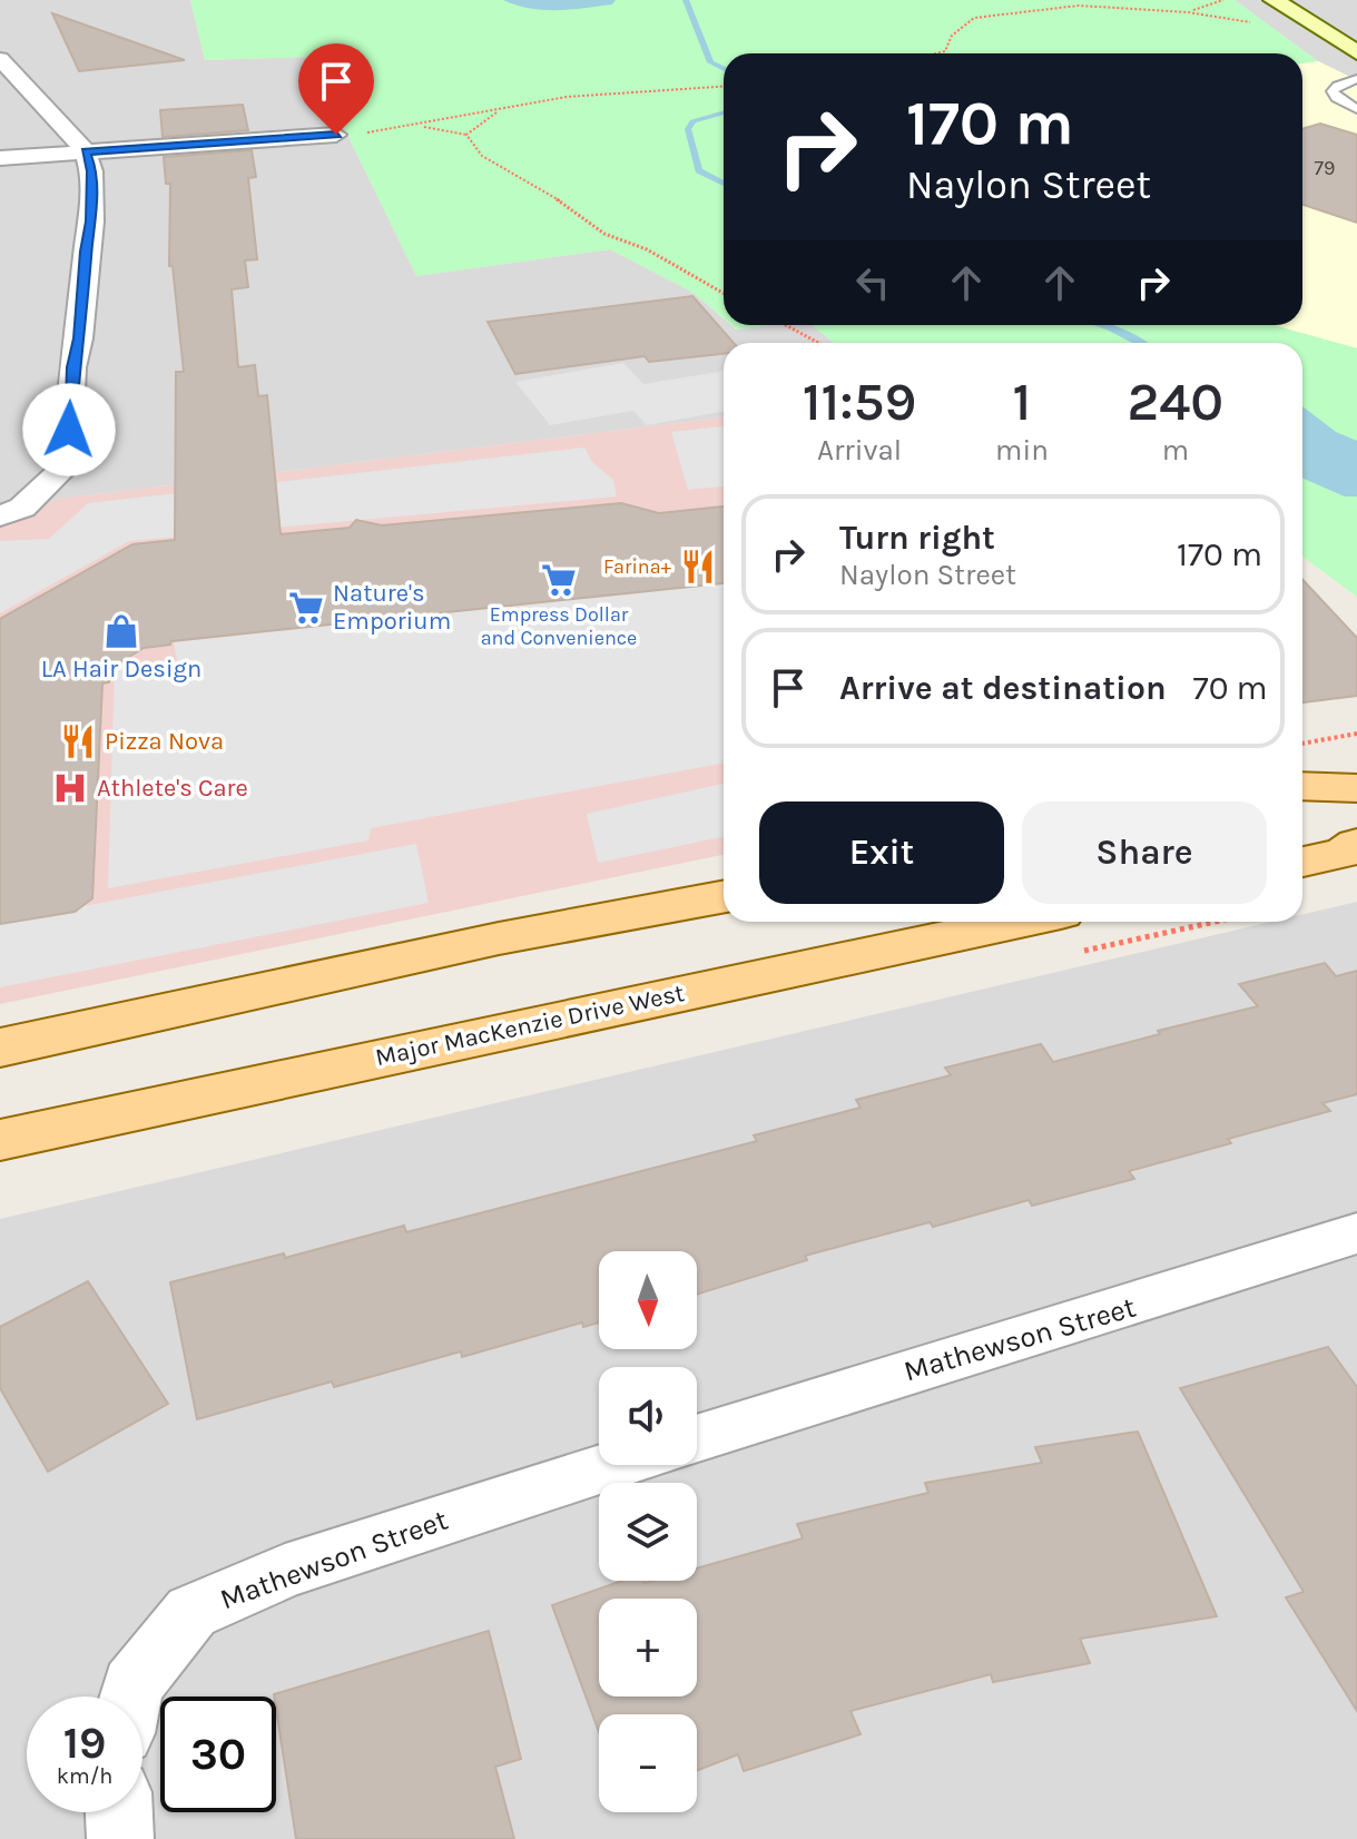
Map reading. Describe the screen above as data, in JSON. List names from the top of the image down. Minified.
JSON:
{"streets":{"main road":["Major MacKenzie Drive West"],"street":["Mathewson Street"]},"places":{"restaurant":["Farina+","Pizza Nova"],"supermarket":["Empress Dollar and Convenience","Nature's Emporium"],"shop":["LA Hair Design"],"hospital":["Athlete's Care"]},"house_numbers":["79"],"north":"bottom","page":{"turn":["170 m","Naylon Street"],"eta":["11:59","Arrival","1","min","240","m"],"list":[{"name":"Turn right","note":"Naylon Street","value":"170 m"},{"name":"Arrive at destination","value":"70 m"}],"buttons":["Exit","Share"],"map_buttons":["+","−"],"speed":"19 km/h","limit":"30"}}
